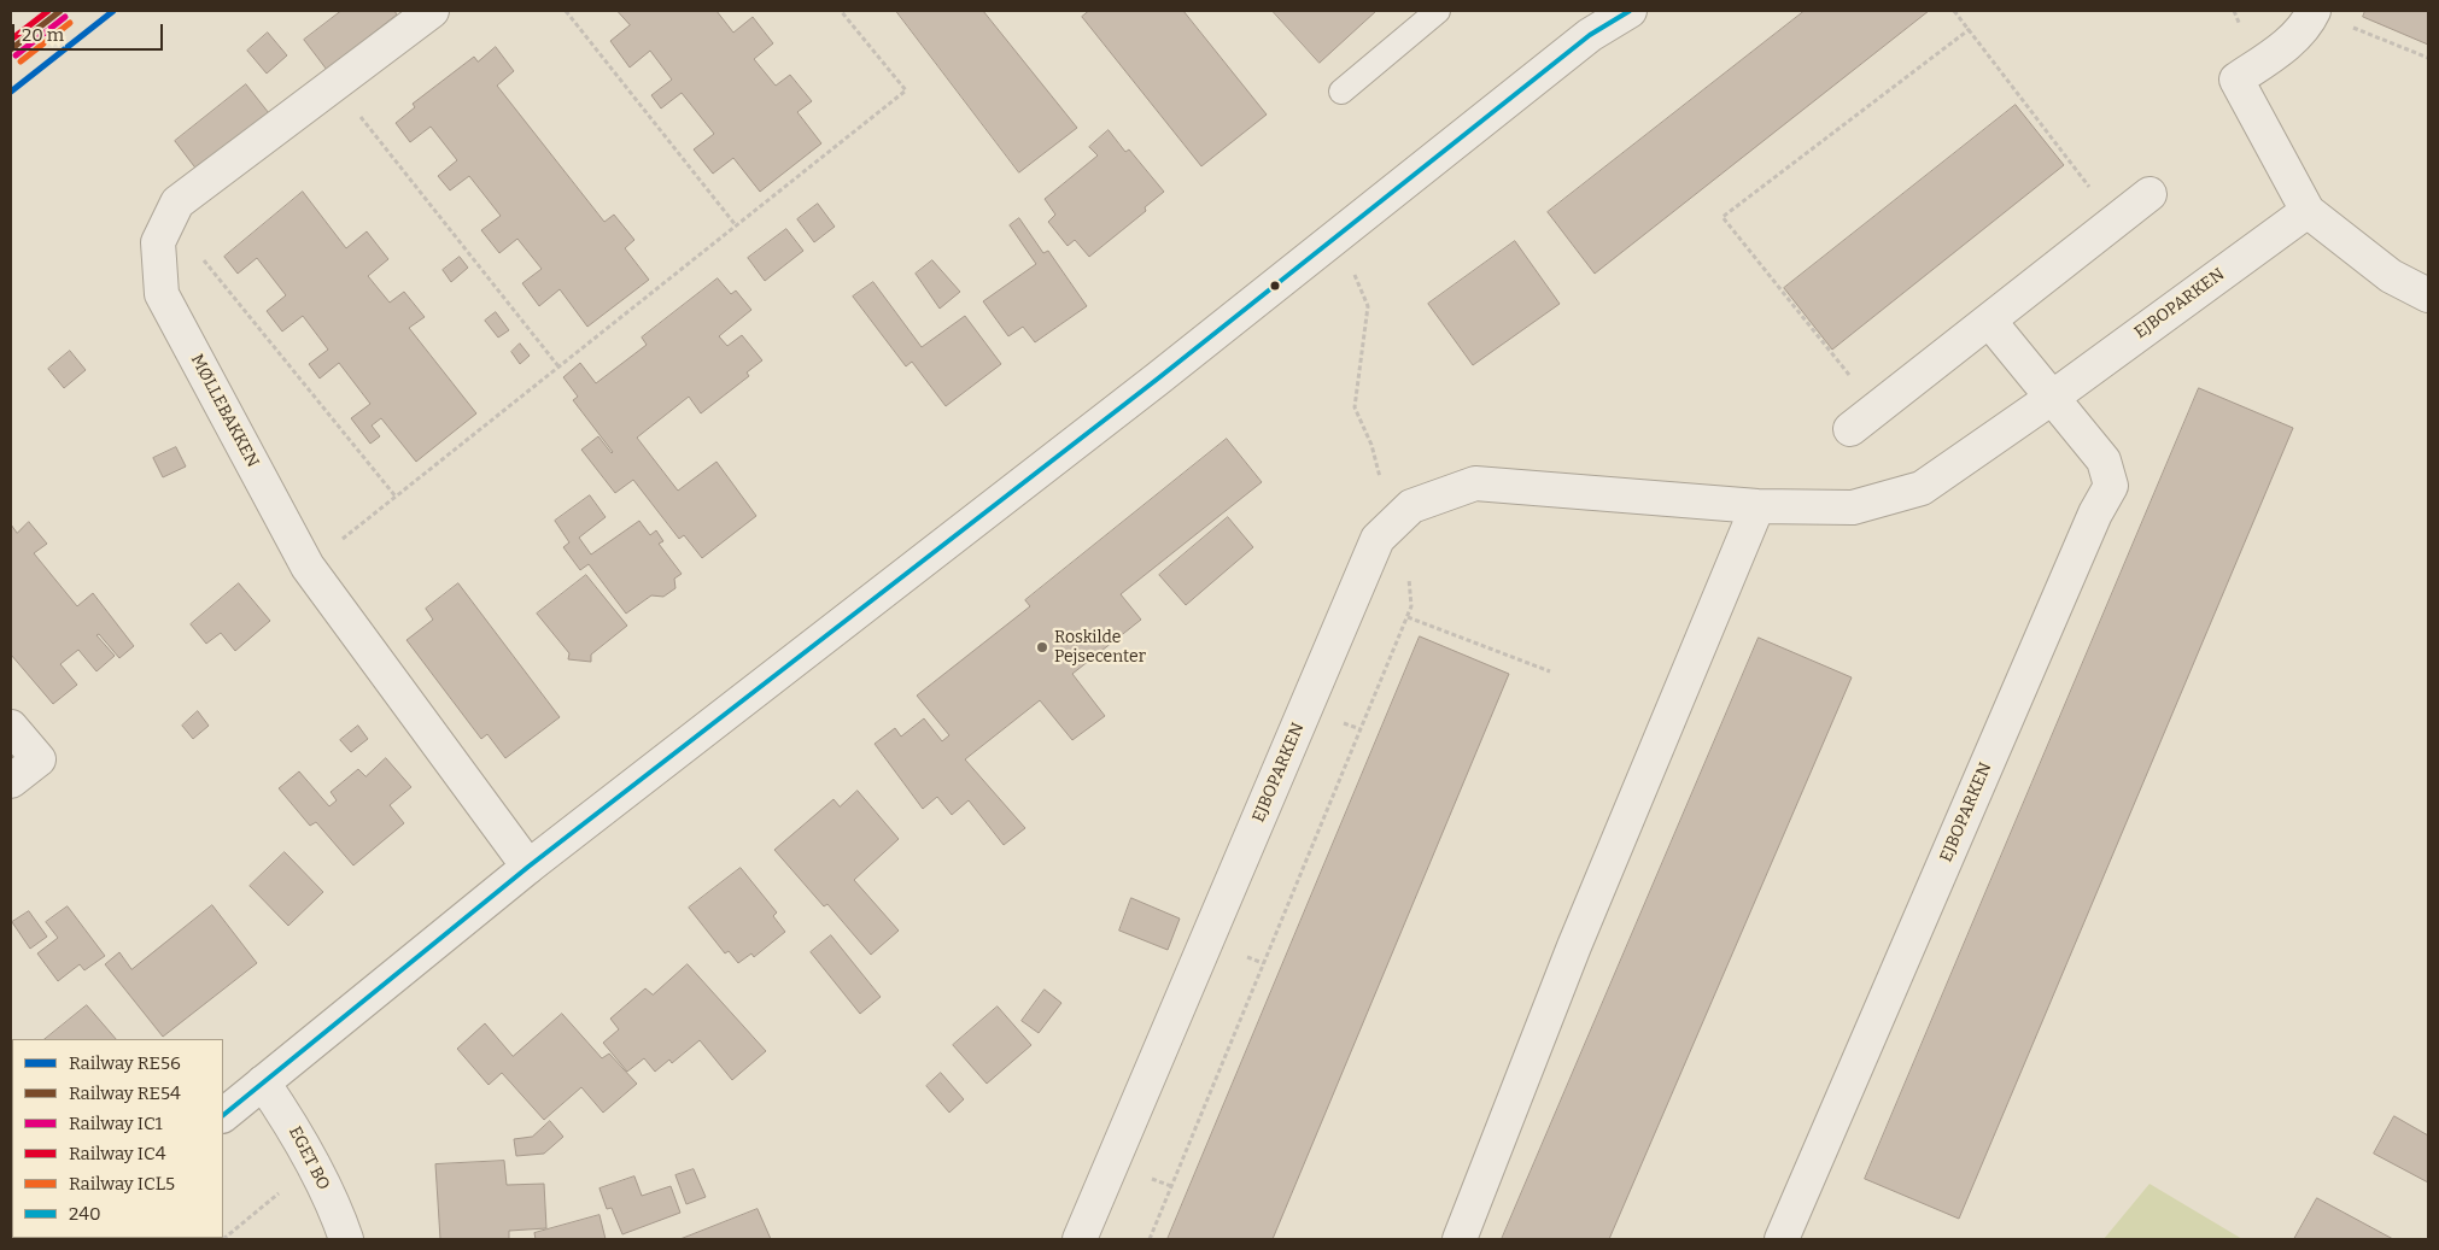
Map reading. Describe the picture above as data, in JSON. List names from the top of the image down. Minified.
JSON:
{"streets":{"street":["EJBOPARKEN","MØLLEBAKKEN","EGET BO"]},"places":["Roskilde Pejsecenter"],"lines":["rail line RE56","rail line RE54","rail line IC4","transit line 240","rail line IC1","rail line ICL5"],"legend":["Railway RE56","Railway RE54","Railway IC1","Railway IC4","Railway ICL5","240"],"scale_bar":"20 m"}
